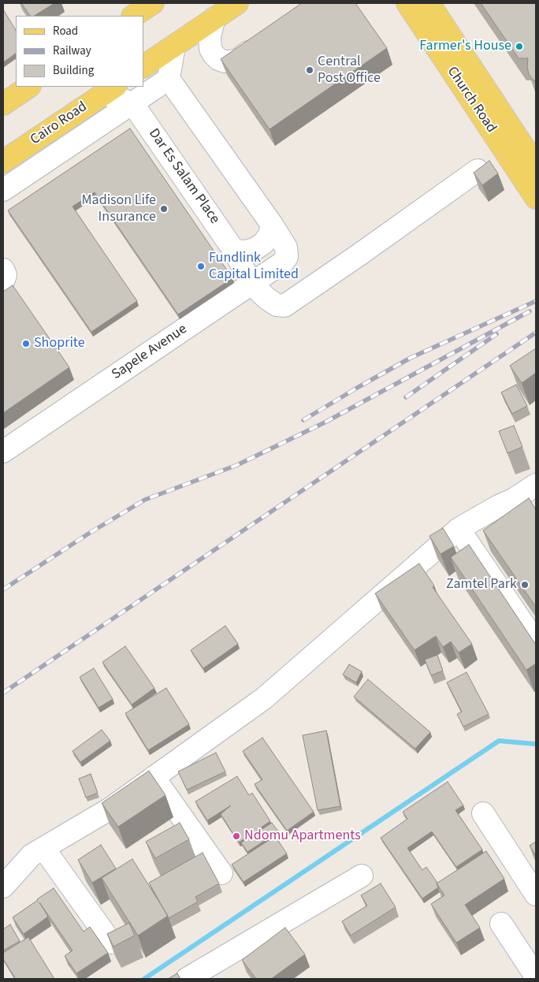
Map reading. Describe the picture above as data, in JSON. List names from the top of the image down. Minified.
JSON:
{"streets":{"main road":["Church Road","Cairo Road"],"street":["Dar Es Salam Place","Sapele Avenue"]},"crossings":[["Dar Es Salam Place","Sapele Avenue"]],"places":["Farmer's House","Central Post Office","Madison Life Insurance","Fundlink Capital Limited","Shoprite","Zamtel Park","Ndomu Apartments"],"legend":["Road","Railway","Building"]}
